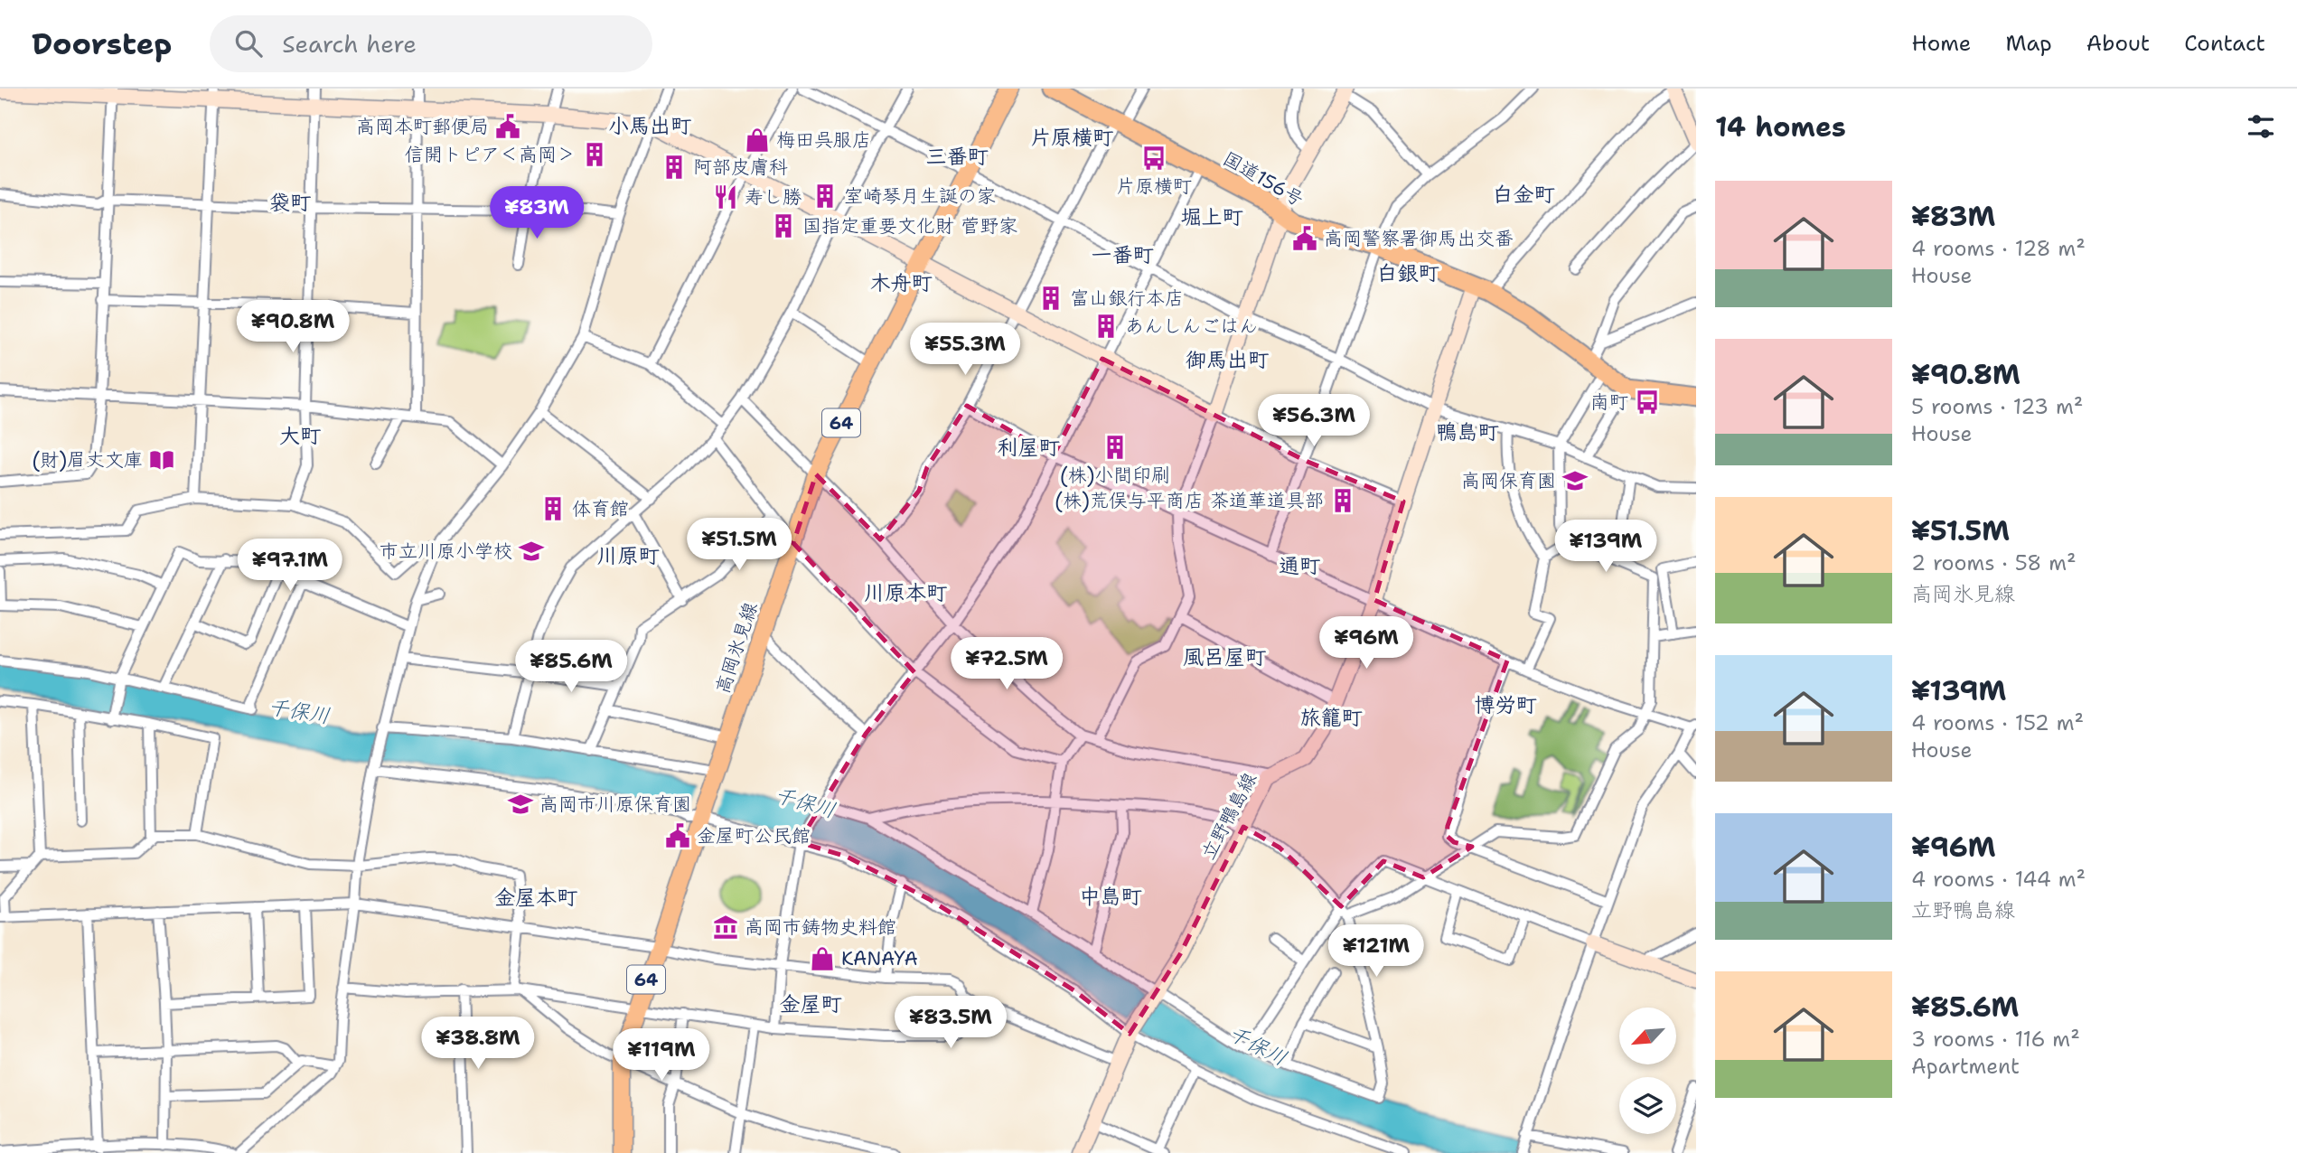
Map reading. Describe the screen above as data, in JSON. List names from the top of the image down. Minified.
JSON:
{"streets":{"highway":["国道156号"],"main road":["64","高岡氷見線"],"street":["立野鴨島線"]},"crossings":[["国道156号","立野鴨島線"],["64","高岡氷見線"]],"districts":["小馬出町","片原横町","三番町","白金町","袋町","堀上町","一番町","白銀町","木舟町","御馬出町","鴨島町","大町","利屋町","川原町","通町","川原本町","風呂屋町","博労町","旅籠町","中島町","金屋本町","金屋町"],"water":["千保川"],"places":{"public building":["高岡本町郵便局","高岡警察署御馬出交番","金屋町公民館"],"shop":["梅田呉服店","KANAYA"],"building":["信開トピア＜高岡＞","阿部皮膚科","室崎琴月生誕の家","国指定重要文化財 菅野家","富山銀行本店","あんしんごはん","(株)小間印刷","(株)荒俣与平商店 茶道華道具部","体育館"],"bus stop":["片原横町","南町"],"restaurant":["寿し勝"],"library":["(財)眉丈文庫"],"school or university":["高岡保育園","市立川原小学校","高岡市川原保育園"],"museum":["高岡市鋳物史料館"]},"north":"bottom left","page":{"header":"Doorstep","search":"Search here","nav":["Home","Map","About","Contact"],"heading":"14 homes","list":[{"name":"¥83M","note":"4 rooms · 128 m² · House"},{"name":"¥90.8M","note":"5 rooms · 123 m² · House"},{"name":"¥51.5M","note":"2 rooms · 58 m² · 高岡氷見線"},{"name":"¥139M","note":"4 rooms · 152 m² · House"},{"name":"¥96M","note":"4 rooms · 144 m² · 立野鴨島線"},{"name":"¥85.6M","note":"3 rooms · 116 m² · Apartment"}],"price":["¥83M","¥90.8M","¥55.3M","¥56.3M","¥51.5M","¥139M","¥97.1M","¥96M","¥72.5M","¥85.6M","¥121M","¥83.5M","¥38.8M","¥119M"]}}
